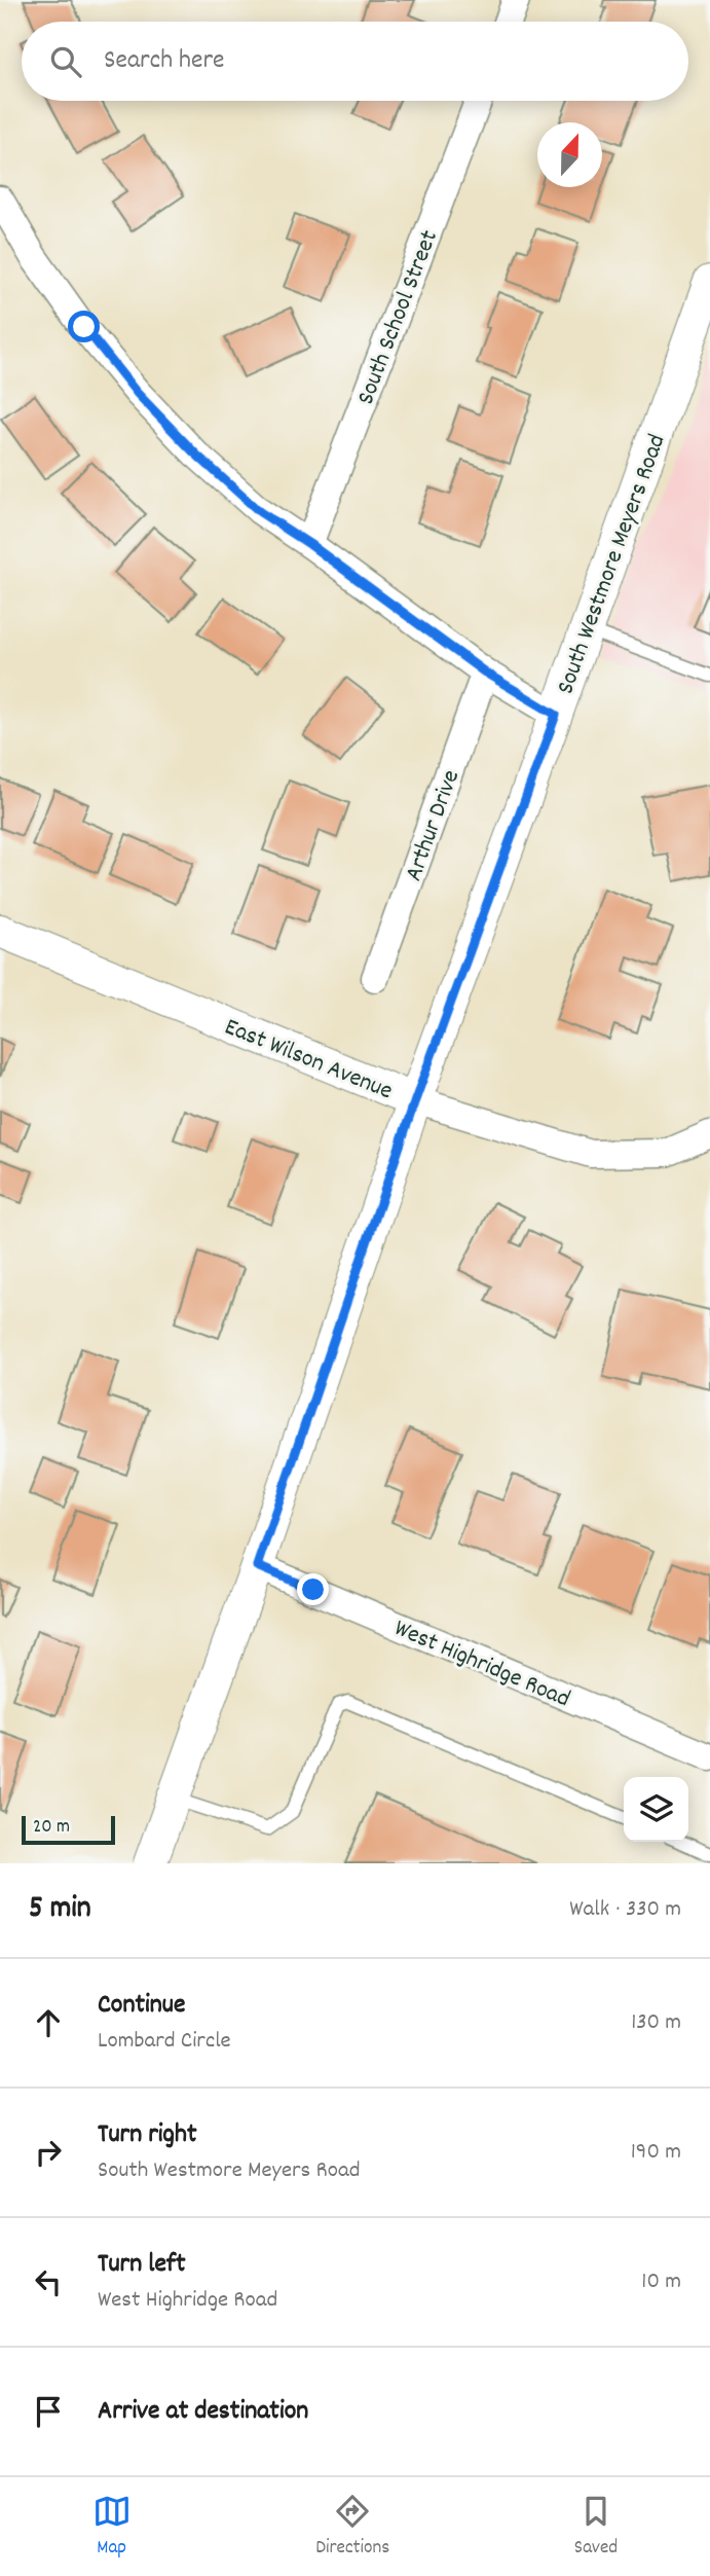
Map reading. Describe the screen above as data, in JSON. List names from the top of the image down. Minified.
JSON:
{"streets":{"street":["South School Street","South Westmore Meyers Road","Arthur Drive","East Wilson Avenue","West Highridge Road"]},"crossings":[["South Westmore Meyers Road","East Wilson Avenue"],["South Westmore Meyers Road","West Highridge Road"]],"scale_bar":"20 m","north":"top","page":{"search":"Search here","scale":"20 m","heading":["5 min","Walk · 330 m"],"list":[["Continue","Lombard Circle","130 m"],["Turn right","South Westmore Meyers Road","190 m"],["Turn left","West Highridge Road","10 m"],"Arrive at destination"],"nav":["Map","Directions","Saved"]}}
